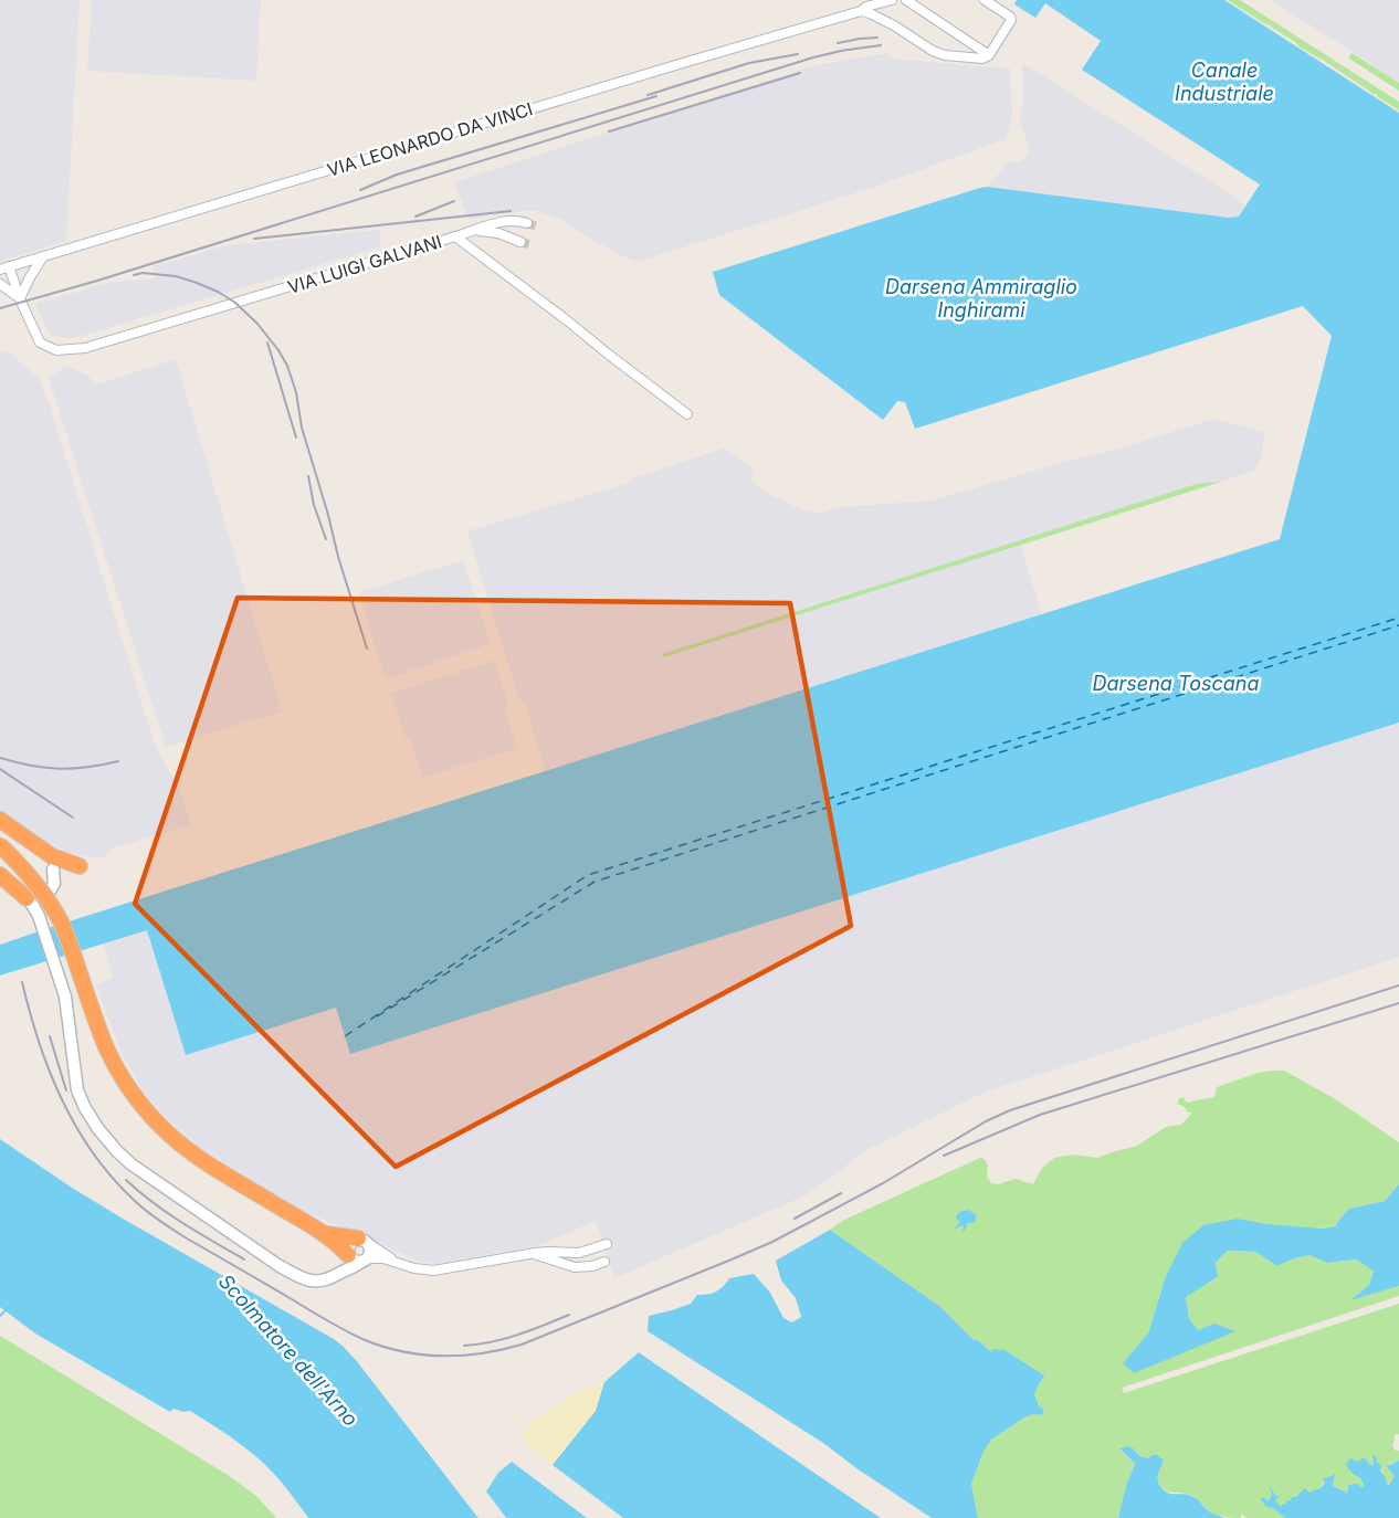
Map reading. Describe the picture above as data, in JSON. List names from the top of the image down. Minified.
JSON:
{"streets":{"street":["VIA LEONARDO DA VINCI","VIA LUIGI GALVANI"]},"crossings":[["VIA LEONARDO DA VINCI","VIA LUIGI GALVANI"]],"water":["Canale Industriale","Darsena Ammiraglio Inghirami","Darsena Toscana","Scolmatore dell'Arno"]}
